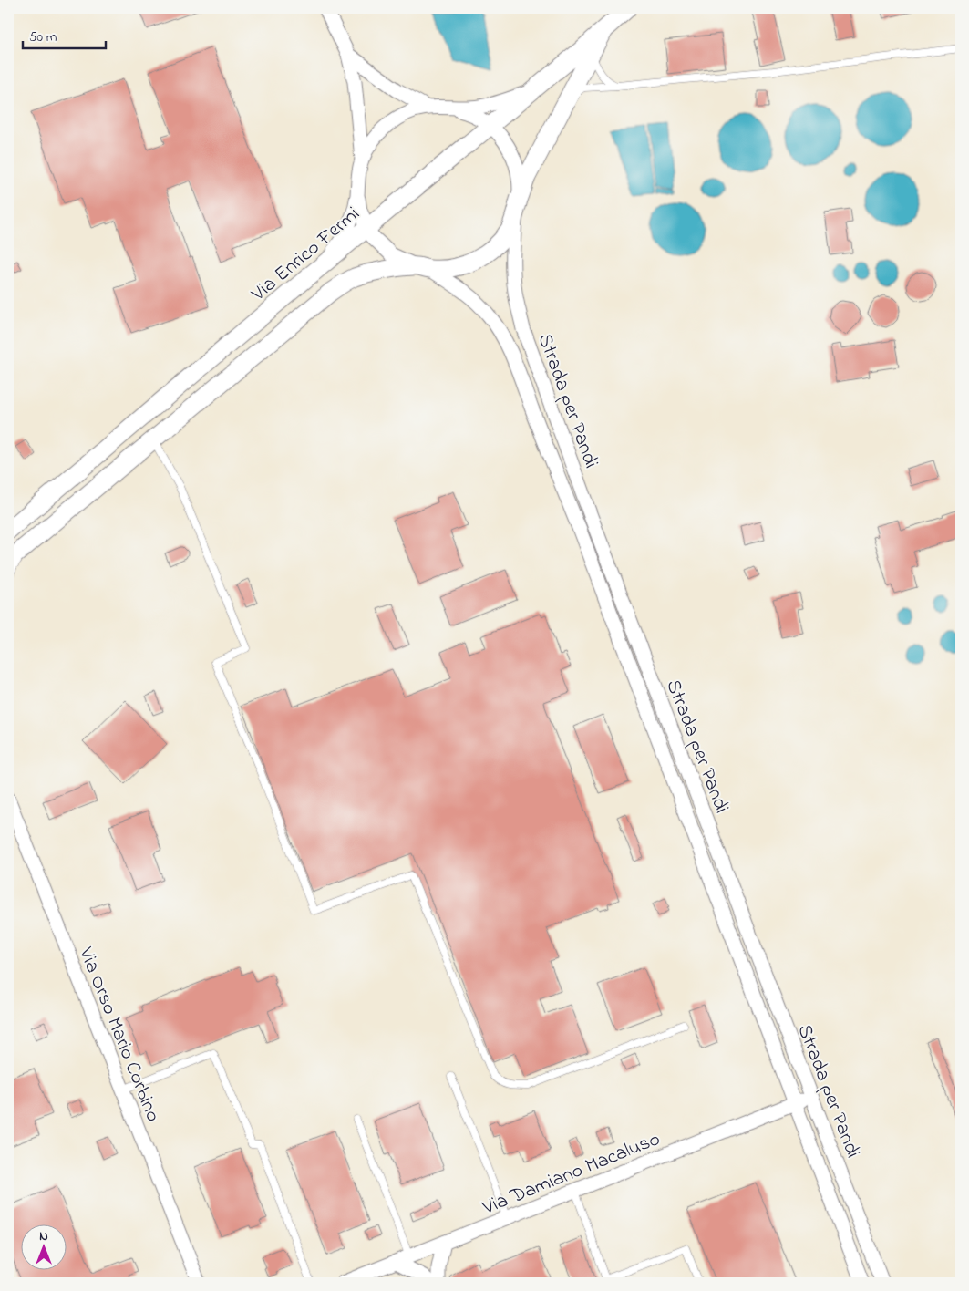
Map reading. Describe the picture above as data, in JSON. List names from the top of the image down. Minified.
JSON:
{"streets":{"street":["Via Enrico Fermi","Strada per Pandi","Via Orso Mario Corbino","Via Damiano Macaluso"]},"crossings":[["Via Enrico Fermi","Strada per Pandi"],["Strada per Pandi","Via Damiano Macaluso"]],"scale_bar":"50 m","north":"top"}
